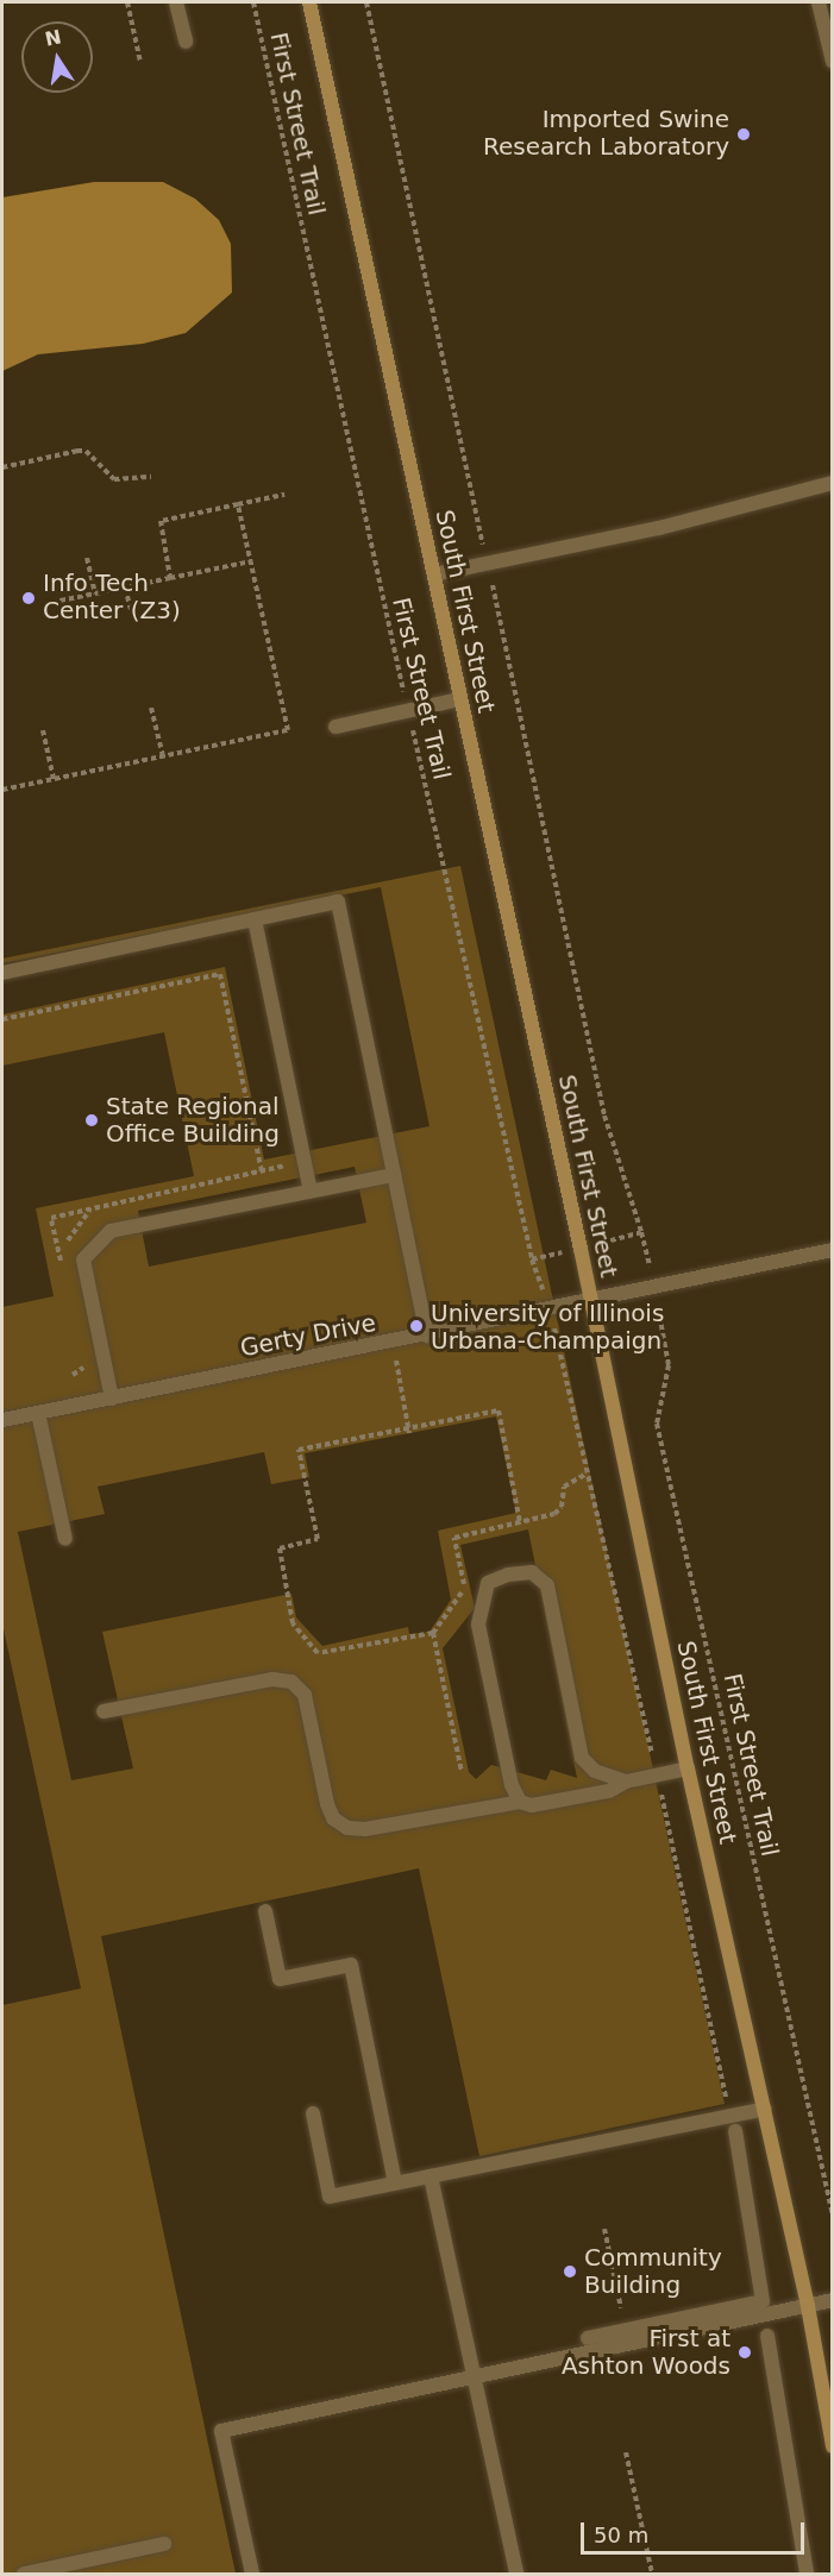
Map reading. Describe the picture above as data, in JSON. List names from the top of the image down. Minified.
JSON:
{"streets":{"street":["South First Street","Gerty Drive"],"path":["First Street Trail"]},"crossings":[["First Street Trail","South First Street"],["South First Street","Gerty Drive"]],"places":["Imported Swine Research Laboratory","Info Tech Center (Z3)","State Regional Office Building","University of Illinois Urbana-Champaign","Community Building","First at Ashton Woods"],"scale_bar":"50 m","north":"top"}
